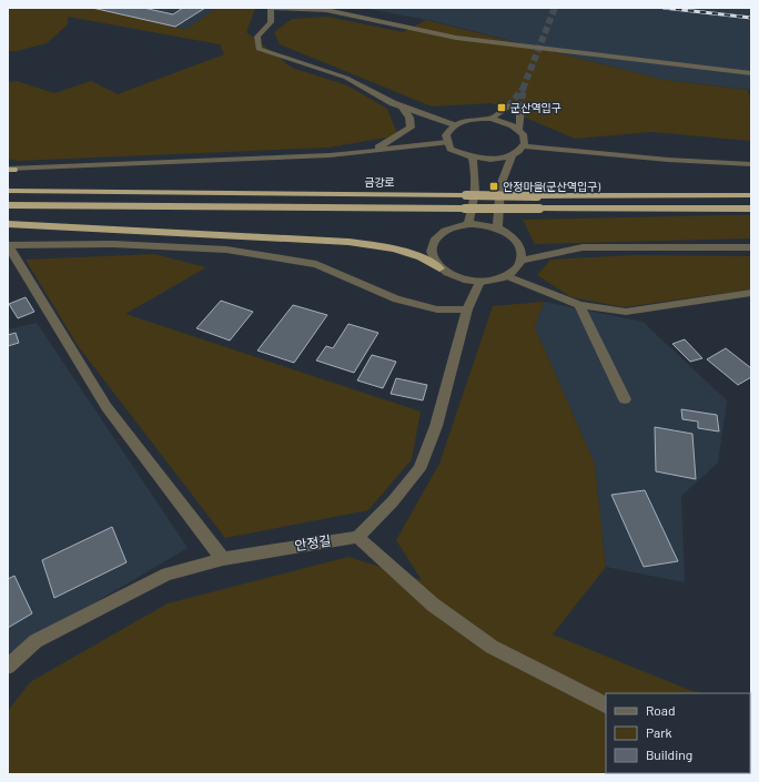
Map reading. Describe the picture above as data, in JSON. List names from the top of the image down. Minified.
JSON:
{"streets":{"highway":["금강로"],"street":["안정길"]},"places":{"transit":["군산역입구","안정마을(군산역입구)"]},"legend":["Road","Park","Building"]}
